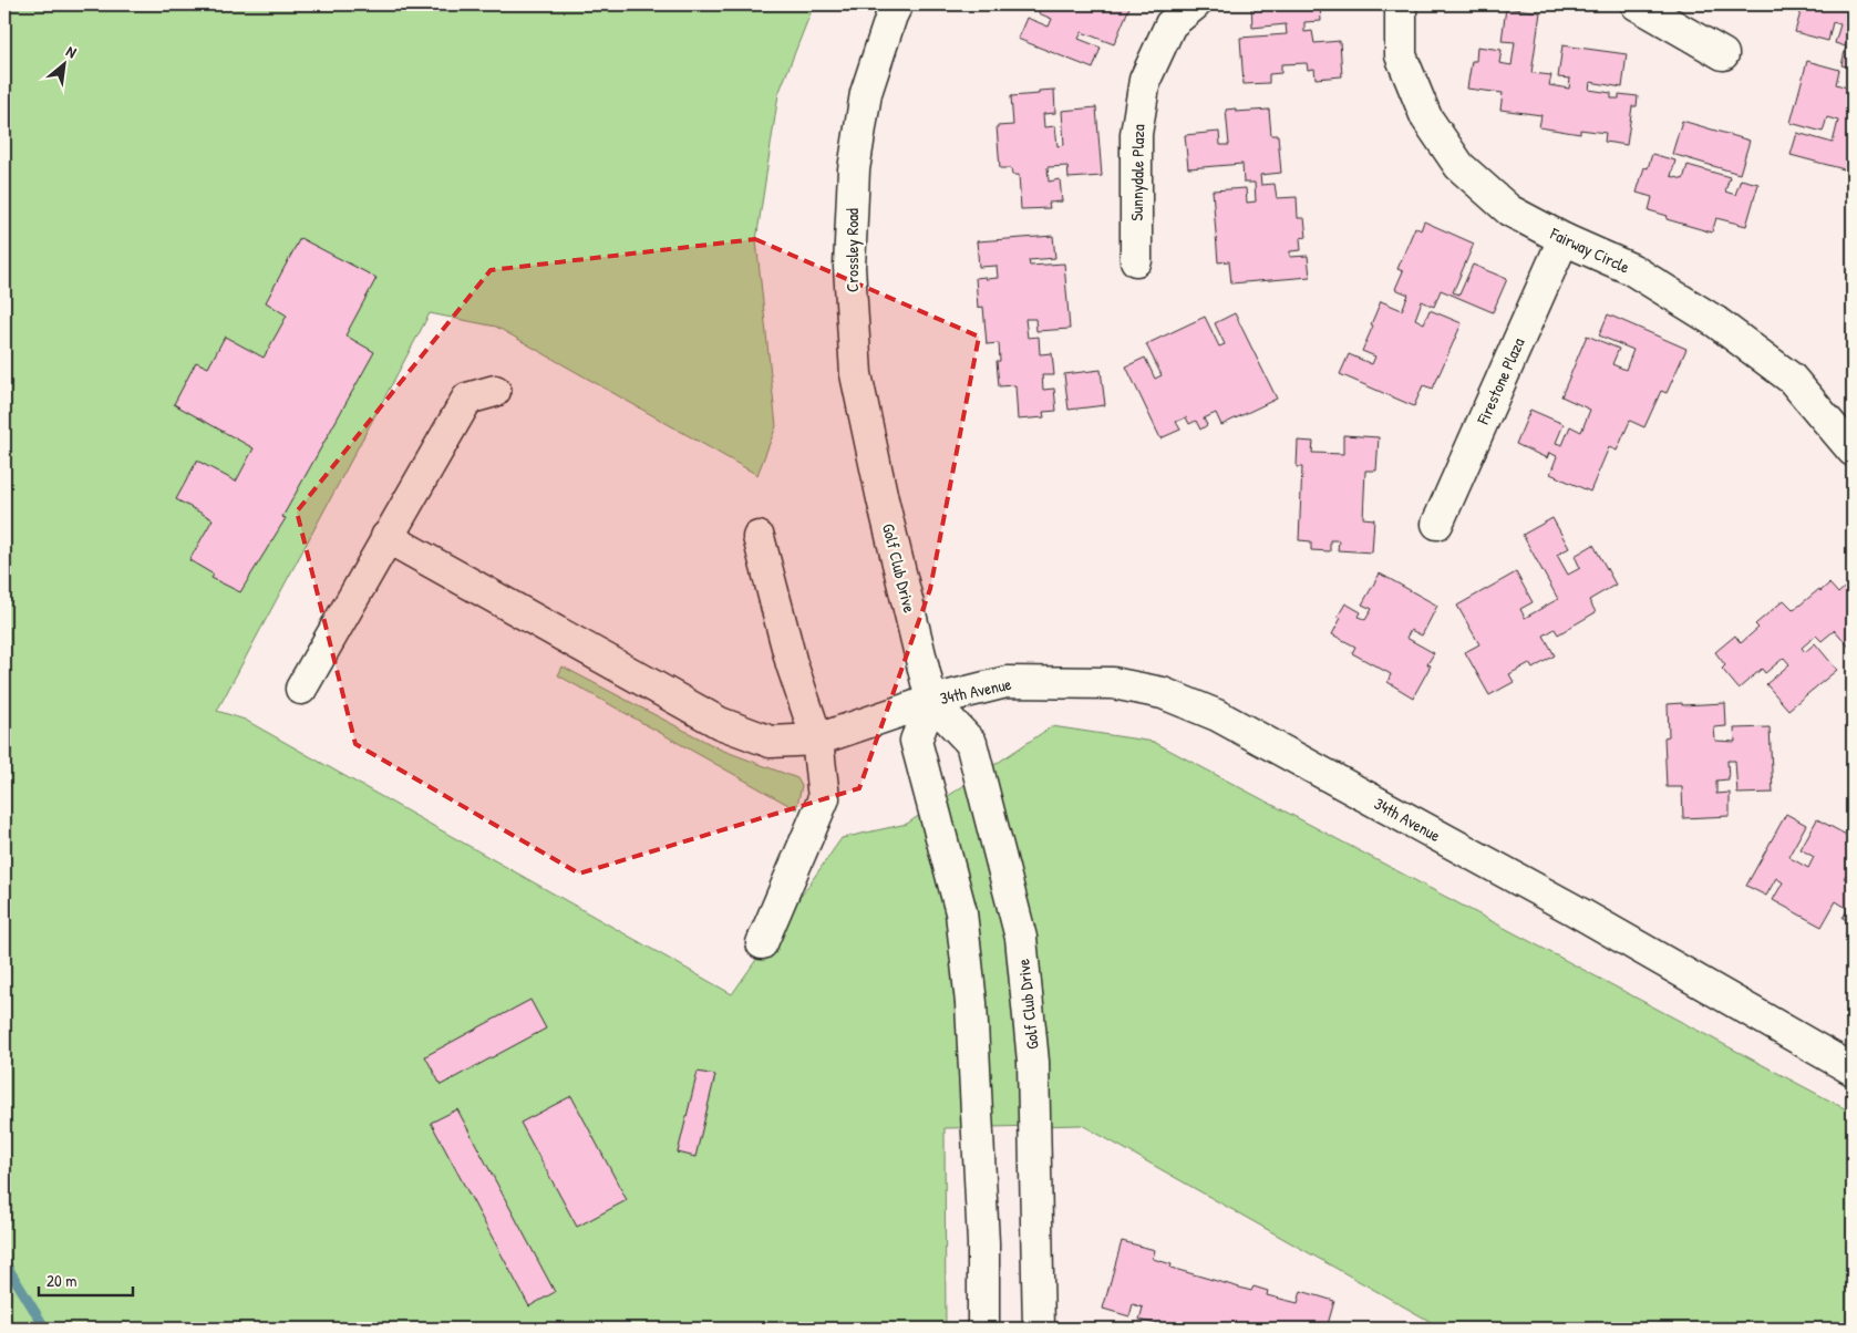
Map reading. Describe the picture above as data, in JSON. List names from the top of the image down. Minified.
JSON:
{"streets":{"street":["Sunnydale Plaza","Crossley Road","Fairway Circle","Firestone Plaza","Golf Club Drive","34th Avenue"]},"crossings":[["Crossley Road","Golf Club Drive"],["Fairway Circle","Firestone Plaza"],["Golf Club Drive","34th Avenue"]],"scale_bar":"20 m","north":"top right"}
